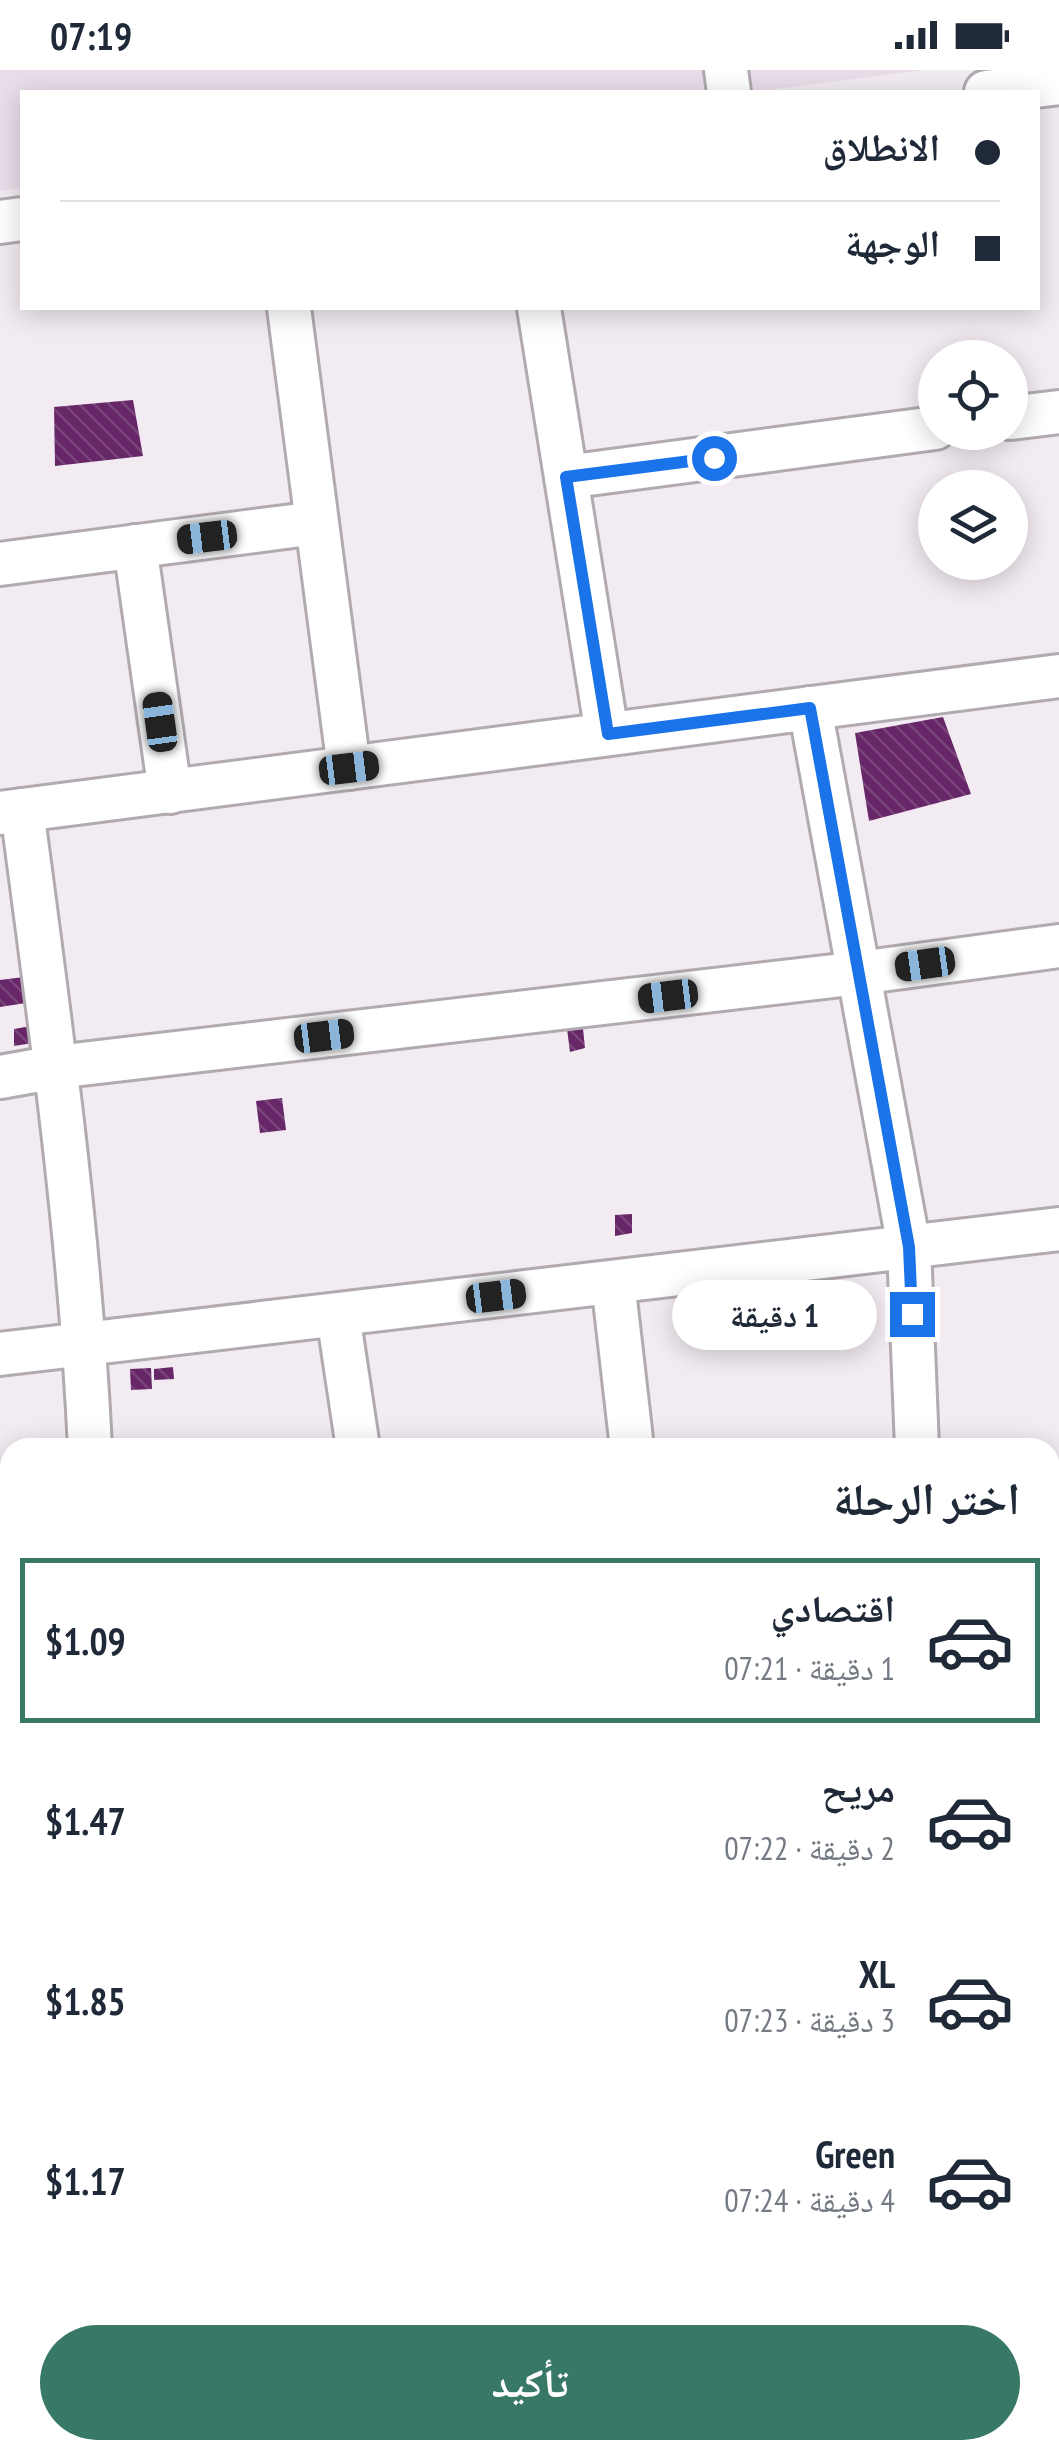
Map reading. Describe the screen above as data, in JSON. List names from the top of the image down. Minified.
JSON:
{"page":{"status":"07:19","banner":["الانطلاق","الوجهة"],"bubble":"1 دقيقة","heading":"اختر الرحلة","list":[{"name":"اقتصادي","note":"1 دقيقة · 07:21","value":"$1.09"},{"name":"مريح","note":"2 دقيقة · 07:22","value":"$1.47"},{"name":"XL","note":"3 دقيقة · 07:23","value":"$1.85"},{"name":"Green","note":"4 دقيقة · 07:24","value":"$1.17"}],"buttons":"تأكيد"}}
